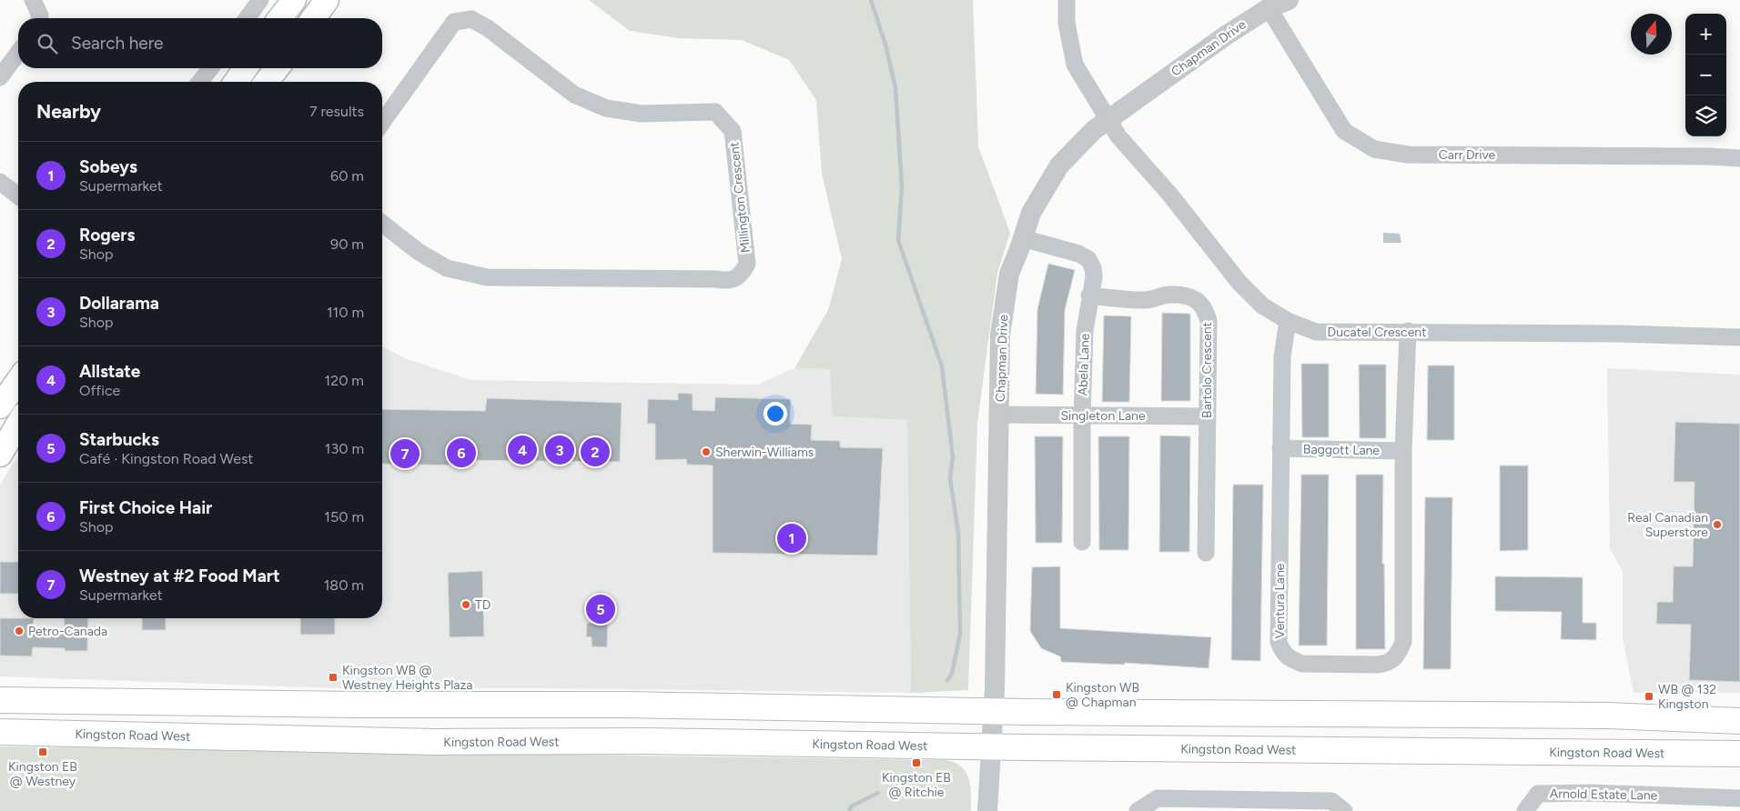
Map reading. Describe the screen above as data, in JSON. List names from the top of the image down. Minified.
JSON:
{"streets":{"main road":["Kingston Road West"],"street":["Chapman Drive","Carr Drive","Millington Crescent","Ducatel Crescent","Abela Lane","Bartolo Crescent","Singleton Lane","Baggott Lane","Ventura Lane","Arnold Estate Lane"]},"crossings":[["Chapman Drive","Carr Drive"],["Chapman Drive","Ducatel Crescent"],["Chapman Drive","Abela Lane"],["Chapman Drive","Singleton Lane"],["Chapman Drive","Kingston Road West"],["Ducatel Crescent","Ventura Lane"],["Abela Lane","Bartolo Crescent"],["Abela Lane","Singleton Lane"],["Bartolo Crescent","Singleton Lane"],["Baggott Lane","Ventura Lane"]],"places":{"other":["Sherwin-Williams","Real Canadian Superstore","TD","Petro-Canada"],"transit":["Kingston WB @ Westney Heights Plaza","Kingston WB @ Chapman","WB @ 132 Kingston","Kingston EB @ Westney","Kingston EB @ Ritchie"]},"north":"top","page":{"map_buttons":["+","−"],"search":"Search here","heading":["Nearby","7 results"],"list":[{"mark":"1","name":"Sobeys","note":"Supermarket","value":"60 m"},{"mark":"2","name":"Rogers","note":"Shop","value":"90 m"},{"mark":"3","name":"Dollarama","note":"Shop","value":"110 m"},{"mark":"4","name":"Allstate","note":"Office","value":"120 m"},{"mark":"5","name":"Starbucks","note":"Café · Kingston Road West","value":"130 m"},{"mark":"6","name":"First Choice Hair","note":"Shop","value":"150 m"},{"mark":"7","name":"Westney at #2 Food Mart","note":"Supermarket","value":"180 m"}],"pins":["3","4","2","6","7","1","5"]}}
